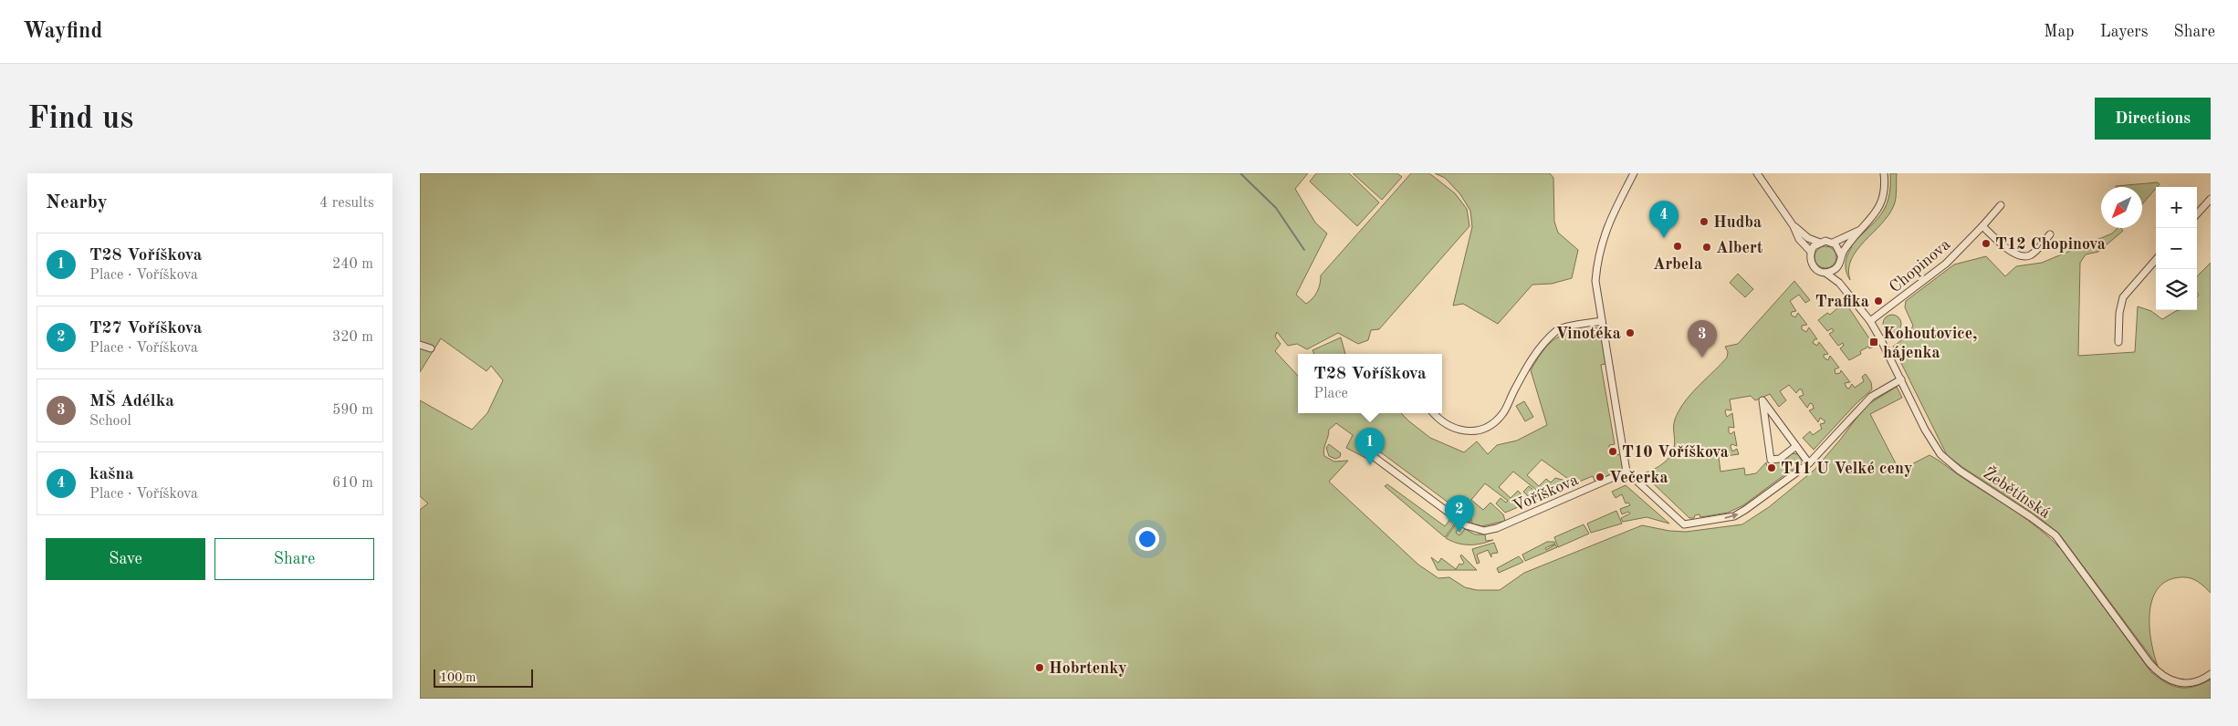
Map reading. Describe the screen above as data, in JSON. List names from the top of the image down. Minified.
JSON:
{"streets":{"street":["Chopinova","Voříškova","Žebětínská"]},"crossings":[["Chopinova","Žebětínská"]],"places":{"other":["Hudba","T12 Chopinova","Arbela","Albert","Trafika","Vinotéka","T10 Voříškova","T11 U Velké ceny","Večerka","Hobrtenky"],"transit":["Kohoutovice, hájenka"]},"scale_bar":"100 m","north":"bottom left","page":{"header":"Wayfind","nav":["Map","Layers","Share"],"buttons":["Directions",["Save","Share"]],"title":"Find us","heading":["Nearby","4 results"],"map_buttons":["+","−"],"pins":["4","3","1","2"],"list":[{"mark":"1","name":"T28 Voříškova","note":"Place · Voříškova","value":"240 m"},{"mark":"2","name":"T27 Voříškova","note":"Place · Voříškova","value":"320 m"},{"mark":"3","name":"MŠ Adélka","note":"School","value":"590 m"},{"mark":"4","name":"kašna","note":"Place · Voříškova","value":"610 m"}],"popup":["T28 Voříškova","Place"],"scale":"100 m"}}
